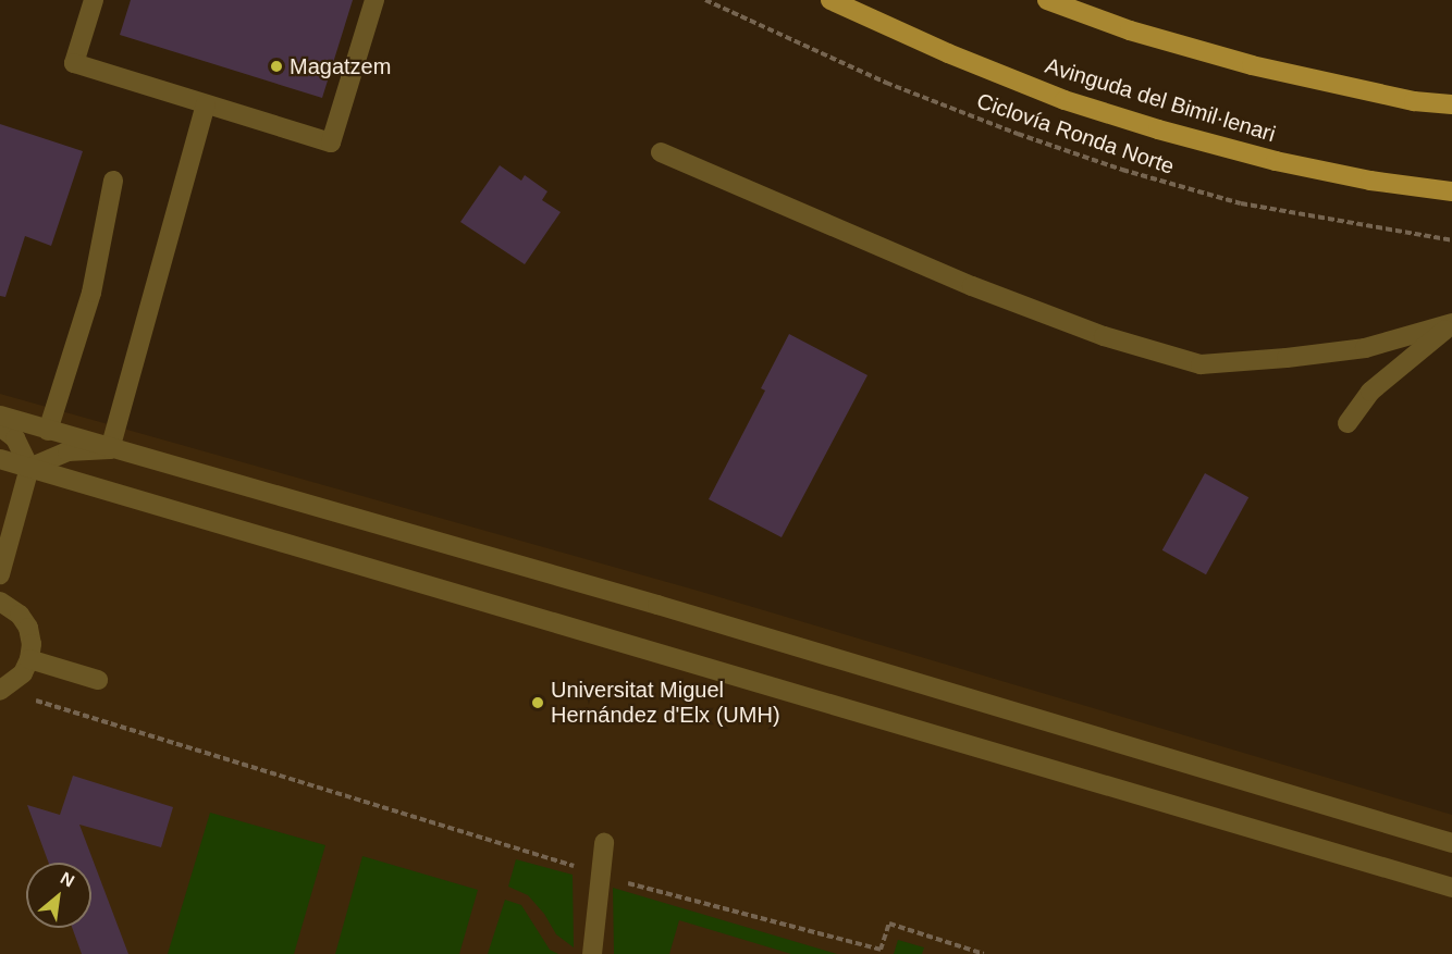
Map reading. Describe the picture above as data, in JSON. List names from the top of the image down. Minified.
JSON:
{"streets":{"main road":["Avinguda del Bimil·lenari"],"path":["Ciclovía Ronda Norte"]},"places":["Magatzem","Universitat Miguel Hernández d'Elx (UMH)"],"north":"top right"}
